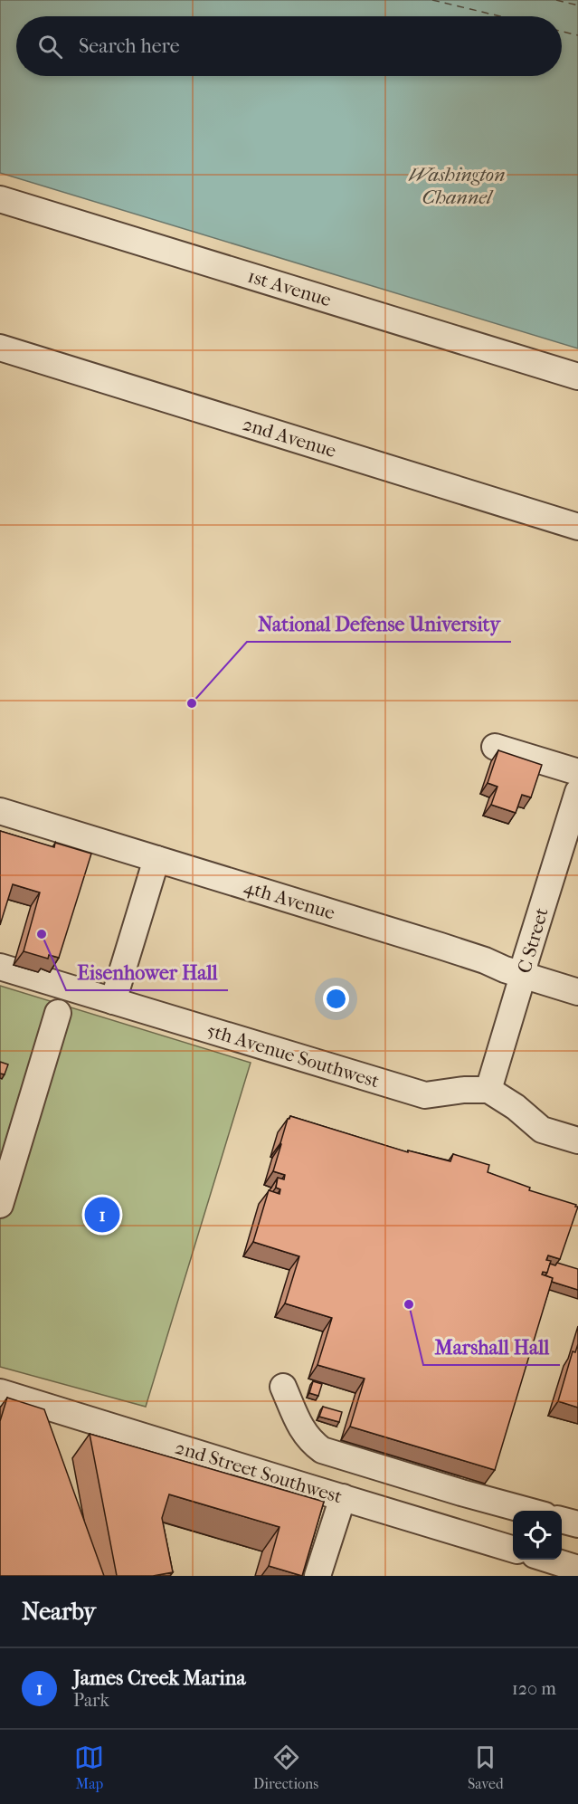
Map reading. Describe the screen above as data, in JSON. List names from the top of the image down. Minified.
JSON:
{"streets":{"street":["1st Avenue","2nd Avenue","4th Avenue","C Street","5th Avenue Southwest","2nd Street Southwest"]},"crossings":[["4th Avenue","C Street"],["C Street","5th Avenue Southwest"]],"water":["Washington Channel"],"places":["National Defense University","Eisenhower Hall","Marshall Hall"],"page":{"search":"Search here","pins":"1","heading":"Nearby","list":[{"mark":"1","name":"James Creek Marina","note":"Park","value":"120 m"}],"nav":["Map","Directions","Saved"]}}
